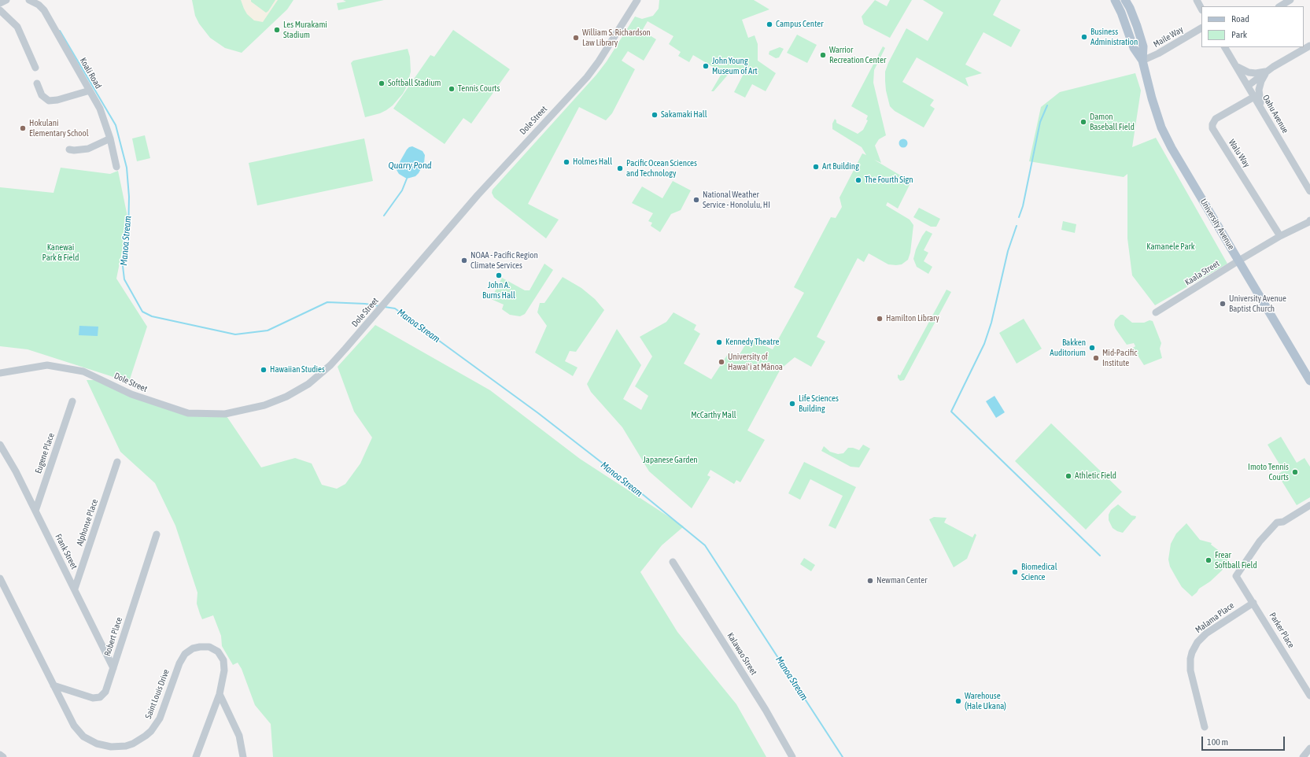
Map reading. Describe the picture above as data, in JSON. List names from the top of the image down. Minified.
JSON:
{"streets":{"main road":["University Avenue"],"street":["Maile Way","Koali Road","Oahu Avenue","Dole Street","Walu Way","Kaala Street","Eugene Place","Alphonse Place","Frank Street","Malama Place","Parker Place","Robert Place","Kalawao Street","Saint Louis Drive"]},"crossings":[["Maile Way","University Avenue"],["Oahu Avenue","Walu Way"],["Walu Way","Kaala Street"],["University Avenue","Kaala Street"],["Eugene Place","Frank Street"],["Alphonse Place","Frank Street"],["Frank Street","Robert Place"],["Malama Place","Parker Place"],["Robert Place","Saint Louis Drive"]],"water":["Quarry Pond","Manoa Stream"],"parks":["Kamanele Park","Kanewai Park & Field","McCarthy Mall","Japanese Garden"],"places":["Campus Center","Les Murakami Stadium","Business Administration","William S. Richardson Law Library","Warrior Recreation Center","John Young Museum of Art","Softball Stadium","Tennis Courts","Sakamaki Hall","Damon Baseball Field","Hokulani Elementary School","Holmes Hall","Art Building","Pacific Ocean Sciences and Technology","The Fourth Sign","National Weather Service - Honolulu, HI","NOAA - Pacific Region Climate Services","John A. Burns Hall","University Avenue Baptist Church","Hamilton Library","Kennedy Theatre","Bakken Auditorium","Mid-Pacific Institute","University of Hawaiʻi at Mānoa","Hawaiian Studies","Life Sciences Building","Imoto Tennis Courts","Athletic Field","Frear Softball Field","Biomedical Science","Newman Center","Warehouse (Hale Ukana)"],"legend":["Road","Park"],"scale_bar":"100 m"}
